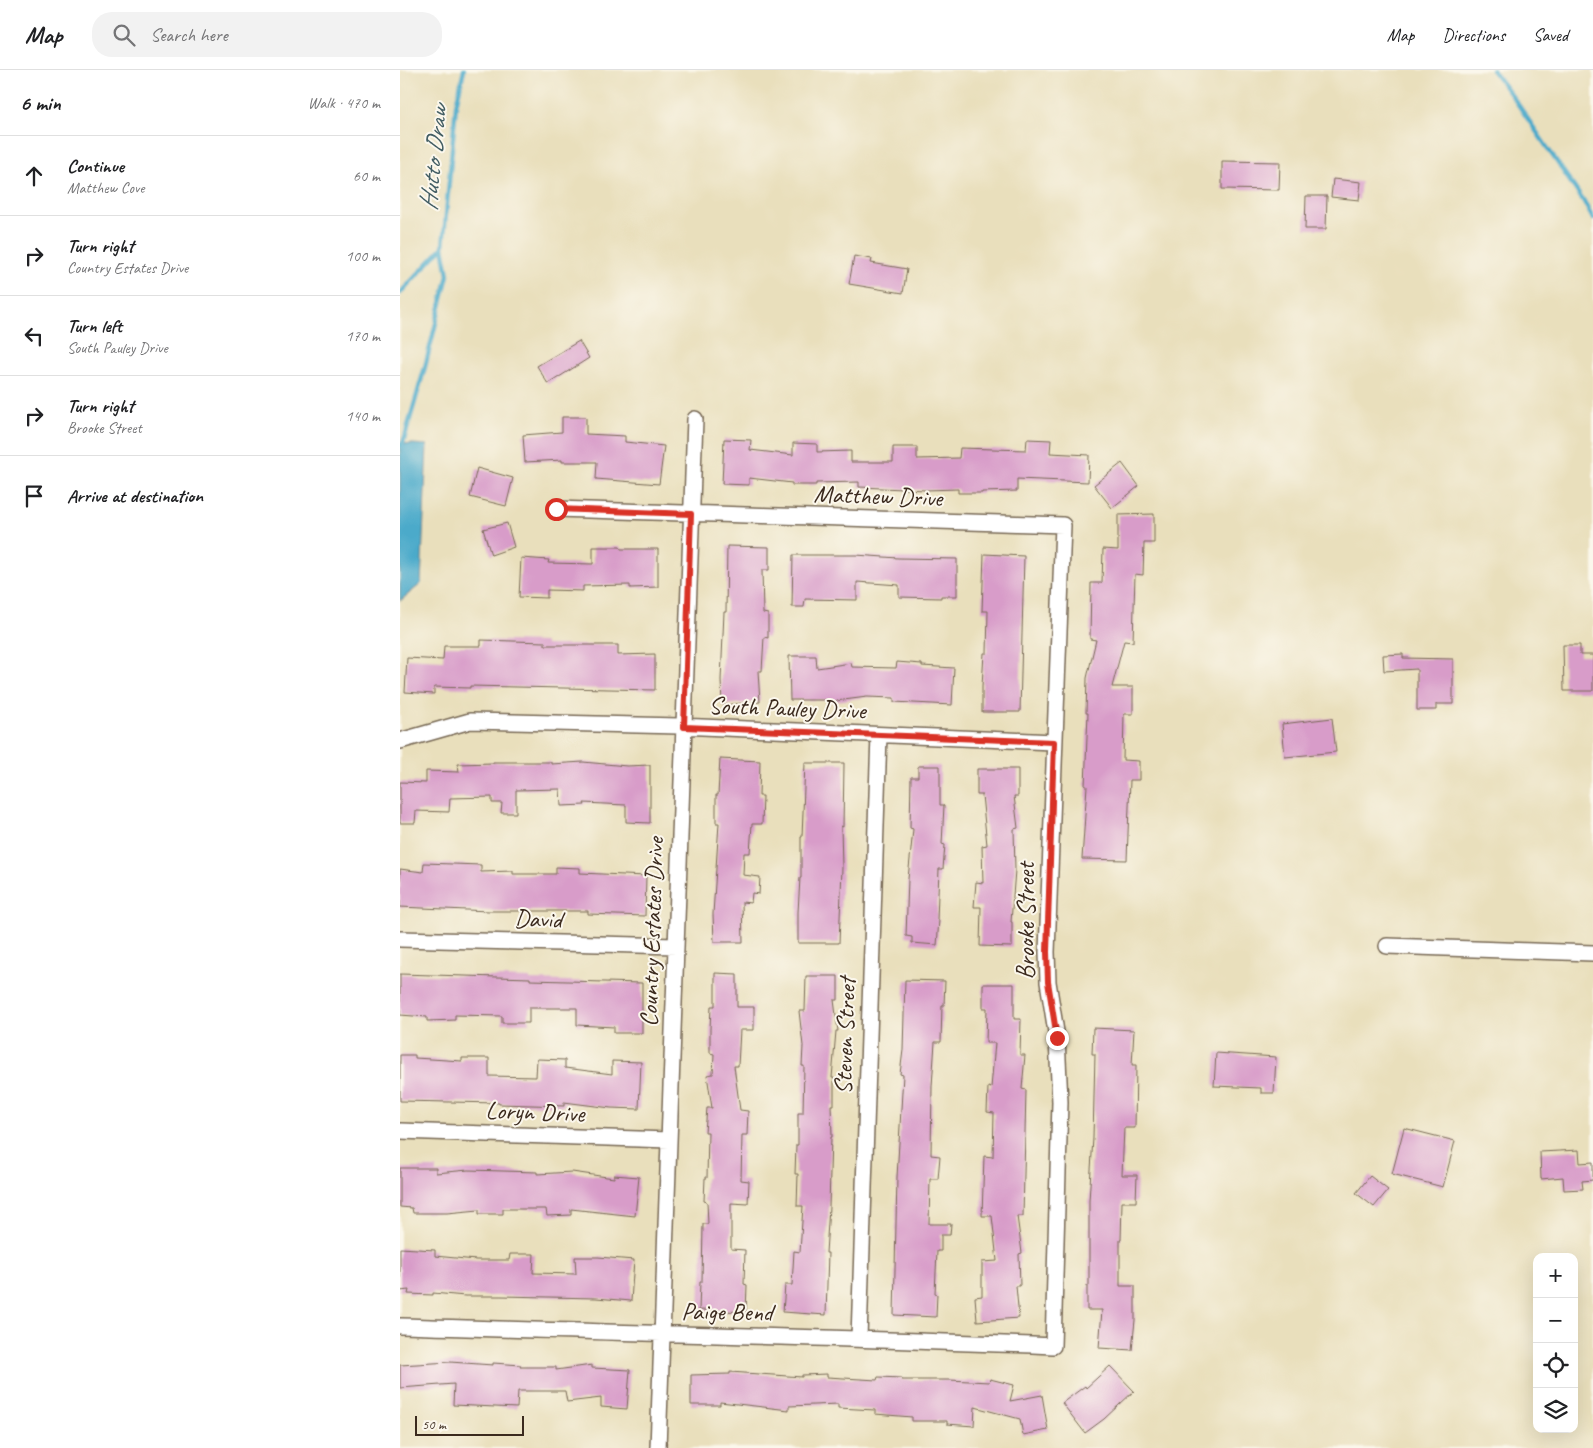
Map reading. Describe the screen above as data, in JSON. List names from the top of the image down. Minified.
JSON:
{"streets":{"street":["Matthew Drive","South Pauley Drive","David","Brooke Street","Country Estates Drive","Steven Street","Loryn Drive","Paige Bend"]},"crossings":[["Matthew Drive","Brooke Street"],["Matthew Drive","Country Estates Drive"],["South Pauley Drive","Brooke Street"],["South Pauley Drive","Country Estates Drive"],["South Pauley Drive","Steven Street"],["David","Country Estates Drive"],["Brooke Street","Paige Bend"],["Country Estates Drive","Loryn Drive"],["Country Estates Drive","Paige Bend"],["Steven Street","Paige Bend"]],"water":["Hutto Draw"],"scale_bar":"50 m","page":{"header":"Map","search":"Search here","nav":["Map","Directions","Saved"],"heading":["6 min","Walk · 470 m"],"list":[["Continue","Matthew Cove","60 m"],["Turn right","Country Estates Drive","100 m"],["Turn left","South Pauley Drive","170 m"],["Turn right","Brooke Street","140 m"],"Arrive at destination"],"map_buttons":["+","−"],"scale":"50 m"}}
